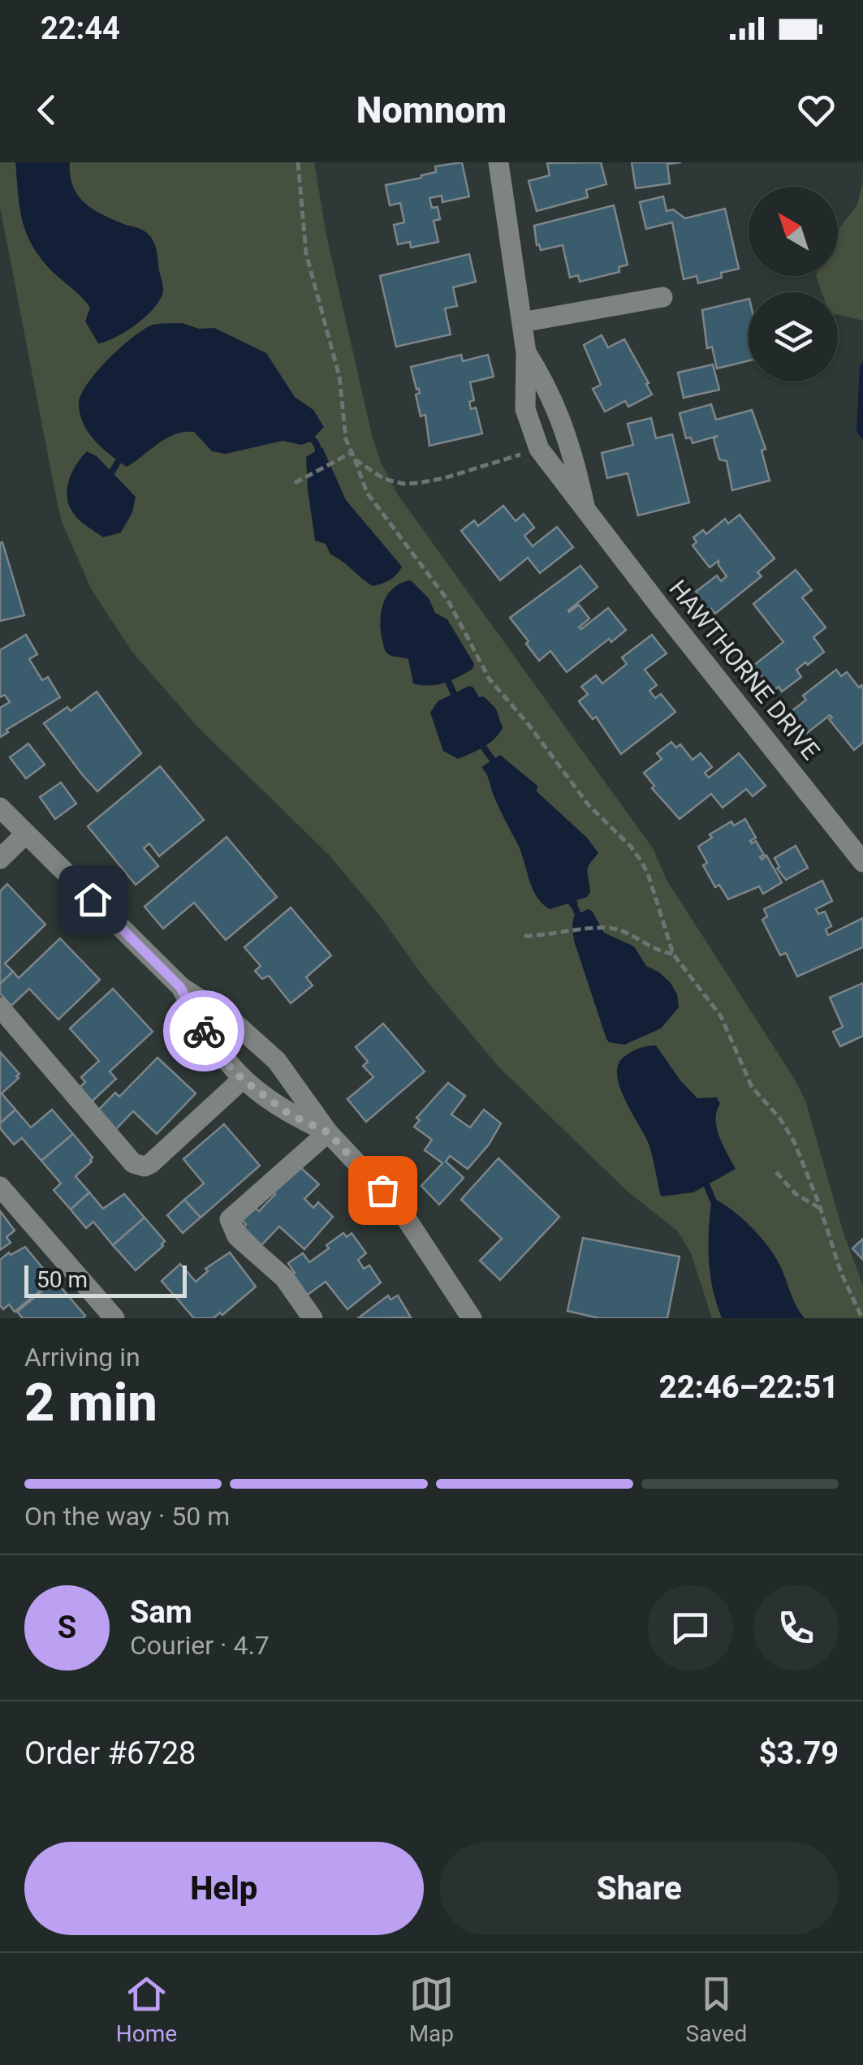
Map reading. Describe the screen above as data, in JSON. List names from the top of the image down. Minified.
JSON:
{"streets":{"street":["HAWTHORNE DRIVE"]},"scale_bar":"50 m","north":"top left","page":{"status":"22:44","header":"Nomnom","scale":"50 m","heading":["2 min","Arriving in","22:46–22:51"],"panel":["Sam","Courier · 4.7","Order #6728","$3.79"],"bar":"On the way · 50 m","round":"S","buttons":["Help","Share"],"tabs":["Home","Map","Saved"]}}
